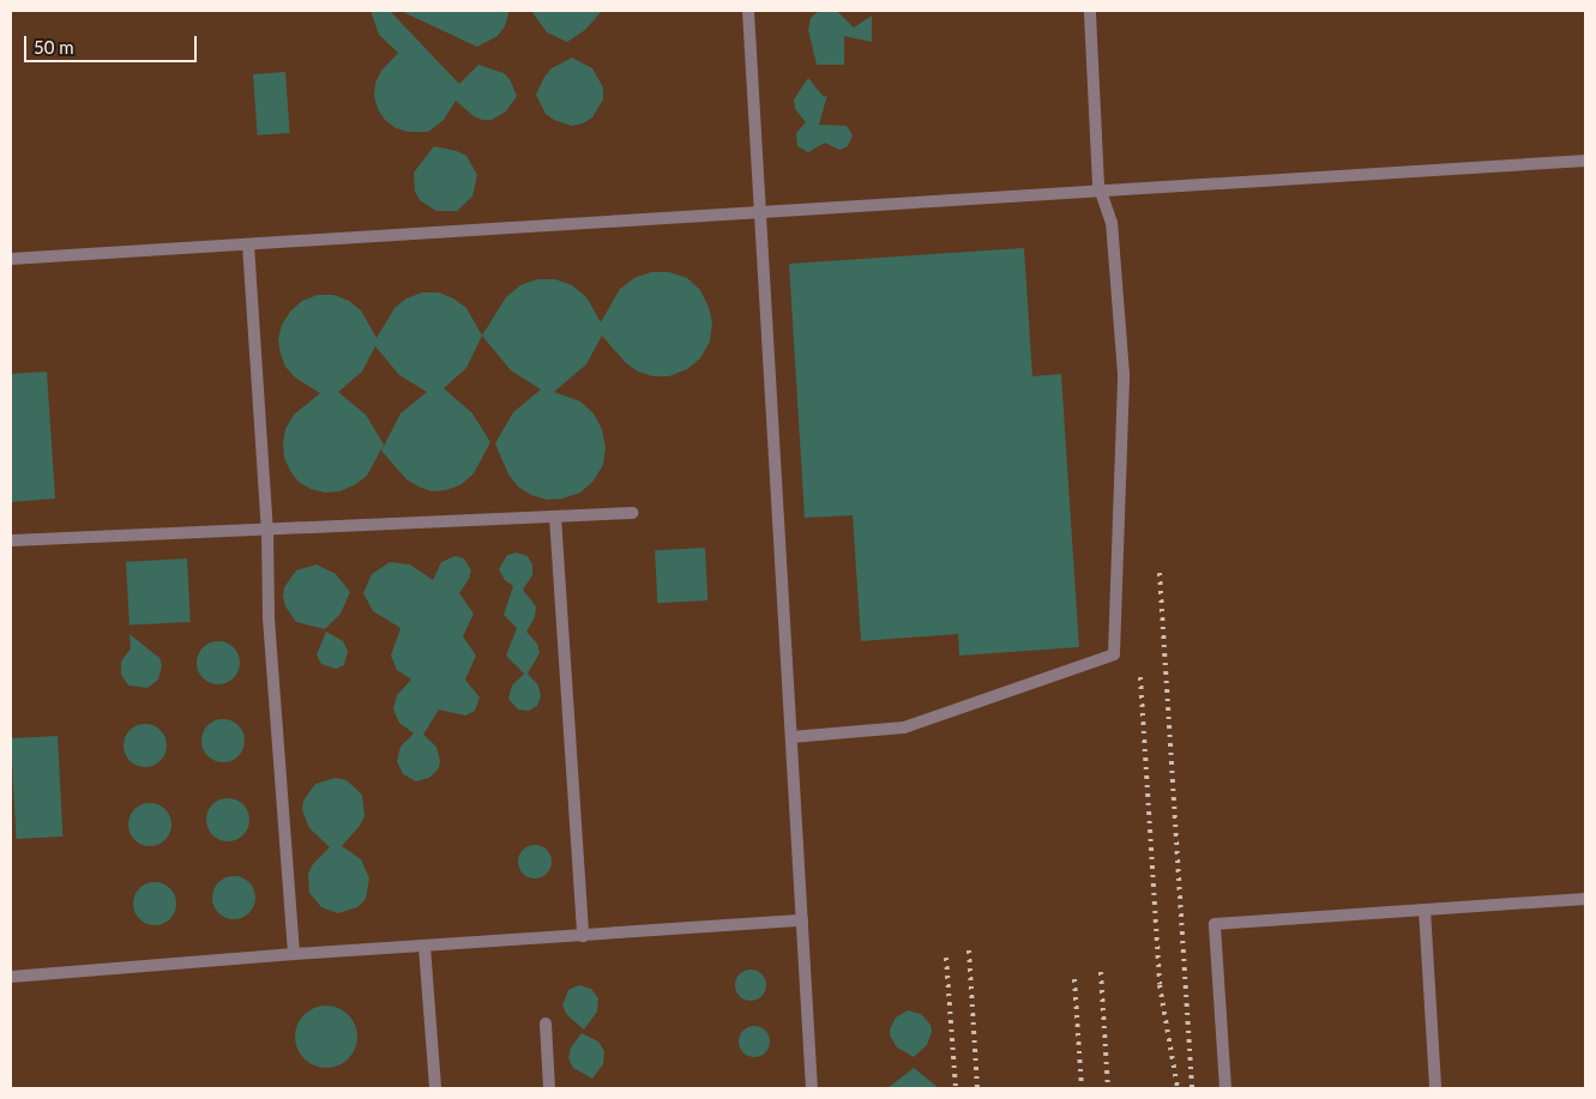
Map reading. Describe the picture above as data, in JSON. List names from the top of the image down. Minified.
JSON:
{"scale_bar":"50 m"}
